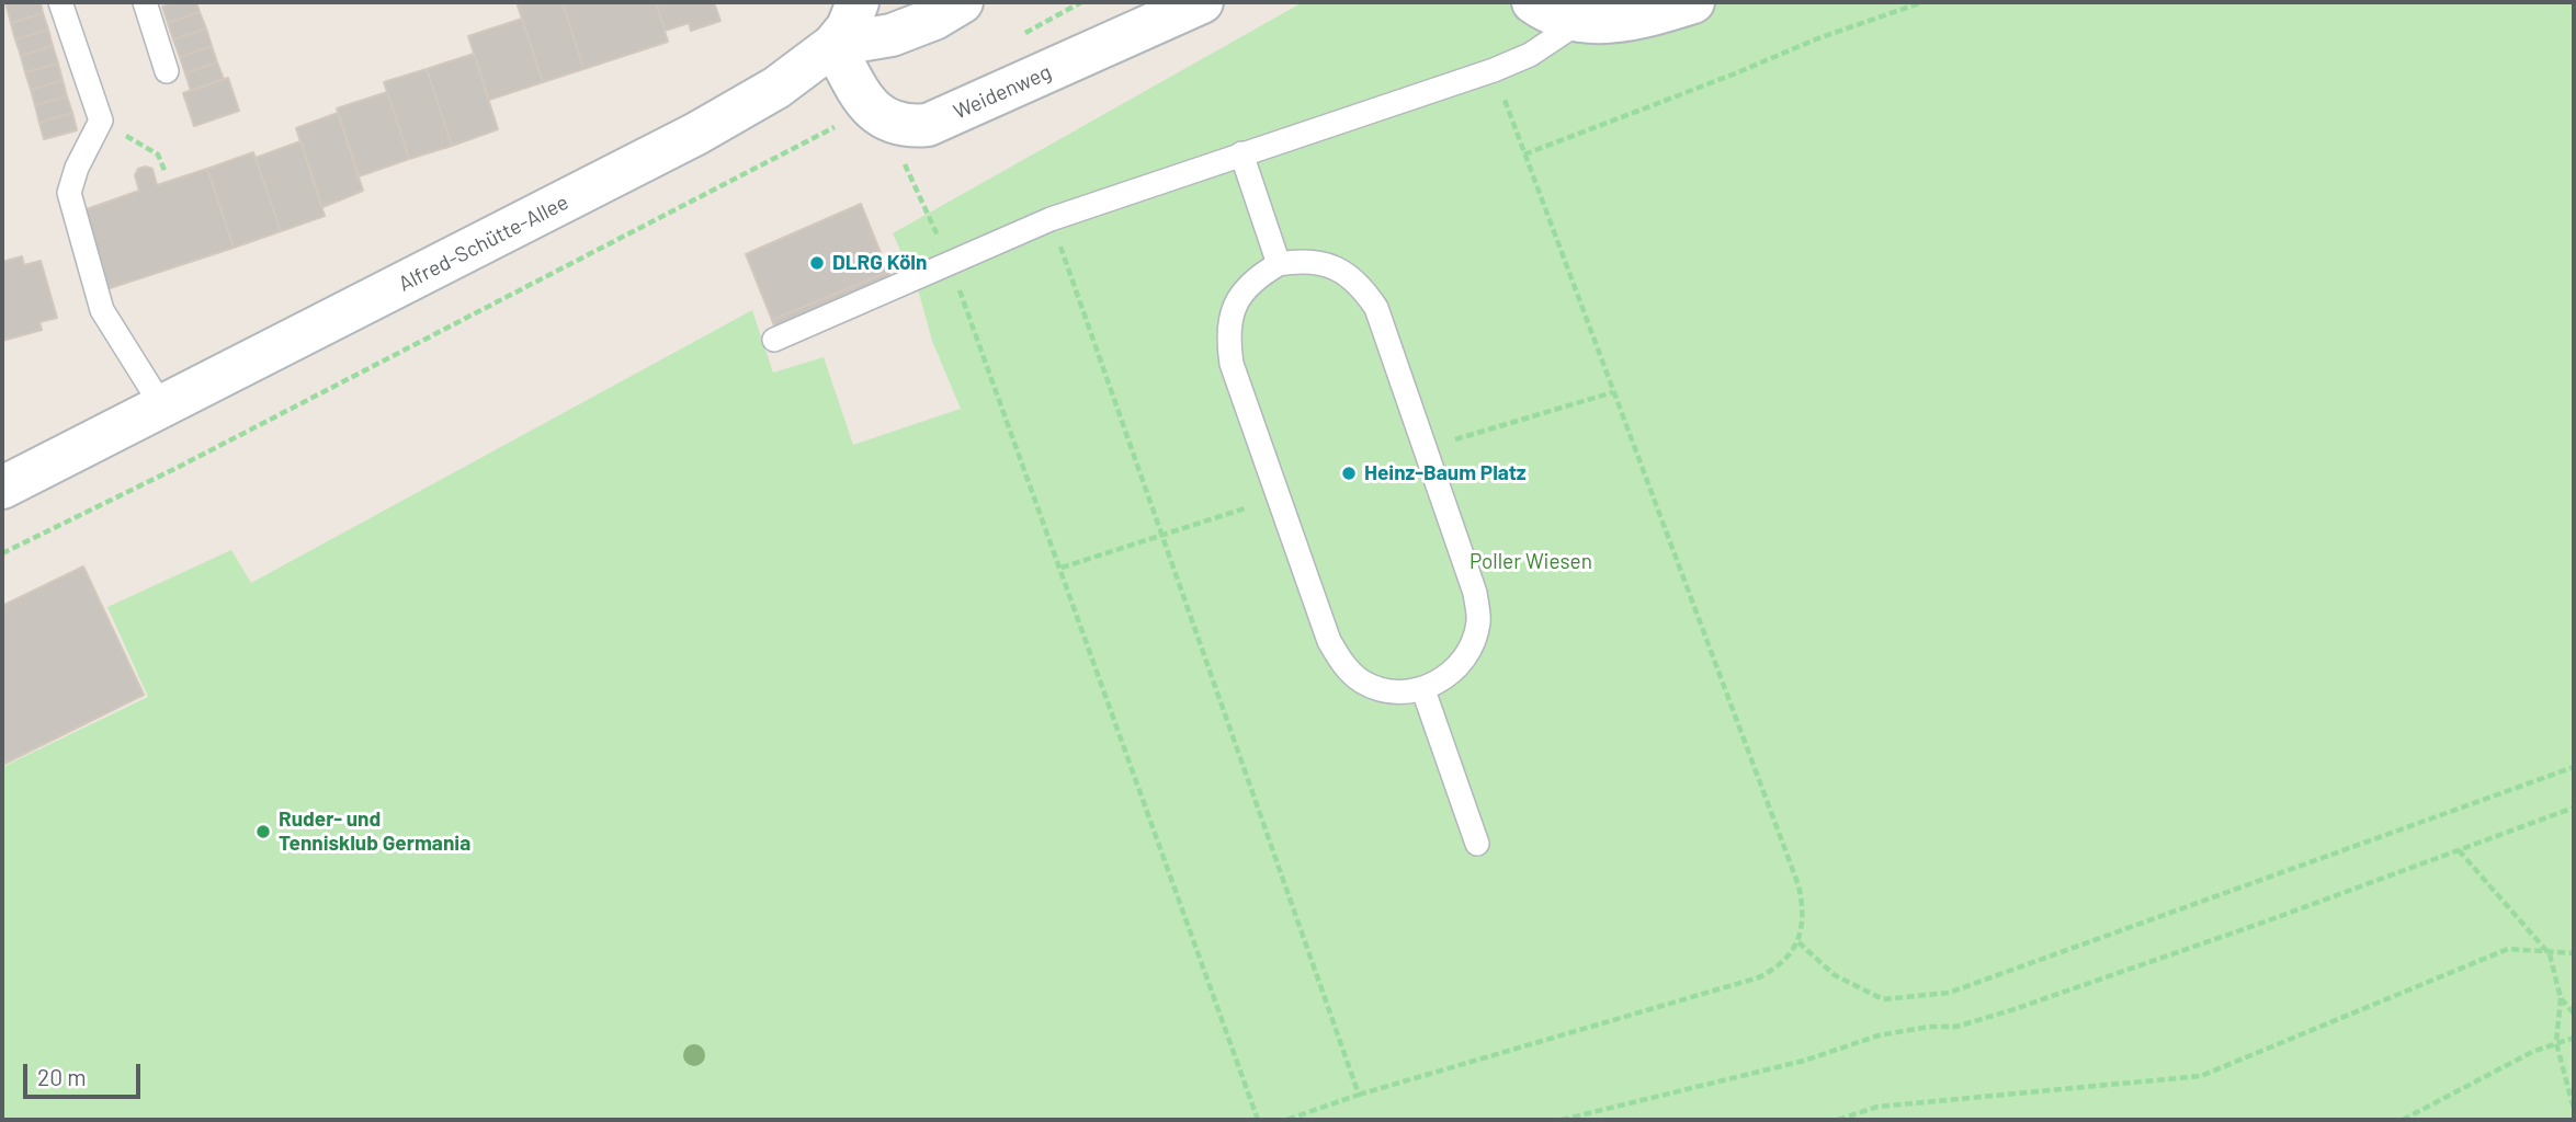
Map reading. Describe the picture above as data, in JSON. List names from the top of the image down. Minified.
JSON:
{"streets":{"street":["Weidenweg","Alfred-Schütte-Allee"]},"parks":["Poller Wiesen"],"places":["DLRG Köln","Heinz-Baum Platz","Ruder- und Tennisklub Germania"],"scale_bar":"20 m"}
